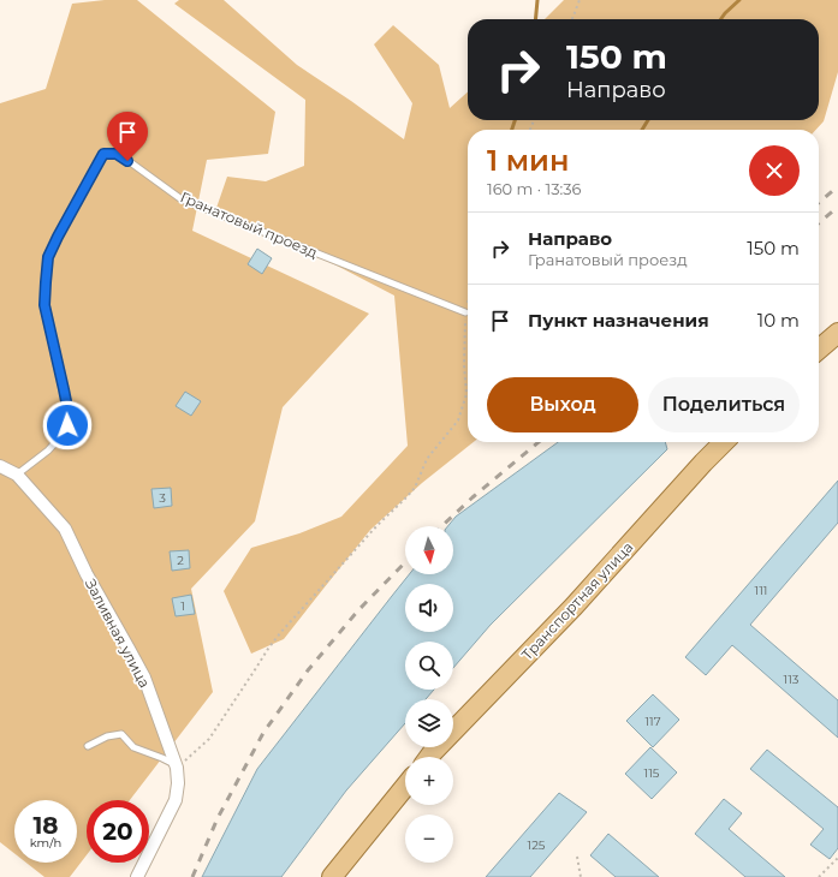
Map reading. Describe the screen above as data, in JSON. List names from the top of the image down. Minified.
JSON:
{"streets":{"main road":["Транспортная улица"],"street":["Заливная улица"],"lane":["Гранатовый проезд"]},"crossings":[["Гранатовый проезд","Заливная улица"]],"house_numbers":["3","2","111","1","113","117","115","125"],"north":"bottom","page":{"turn":["150 m","Направо"],"heading":["1 мин","160 m · 13:36"],"list":[{"name":"Направо","note":"Гранатовый проезд","value":"150 m"},{"name":"Пункт назначения","value":"10 m"}],"buttons":["Выход","Поделиться"],"map_buttons":["+","−"],"speed":"18 km/h","limit":"20"}}
